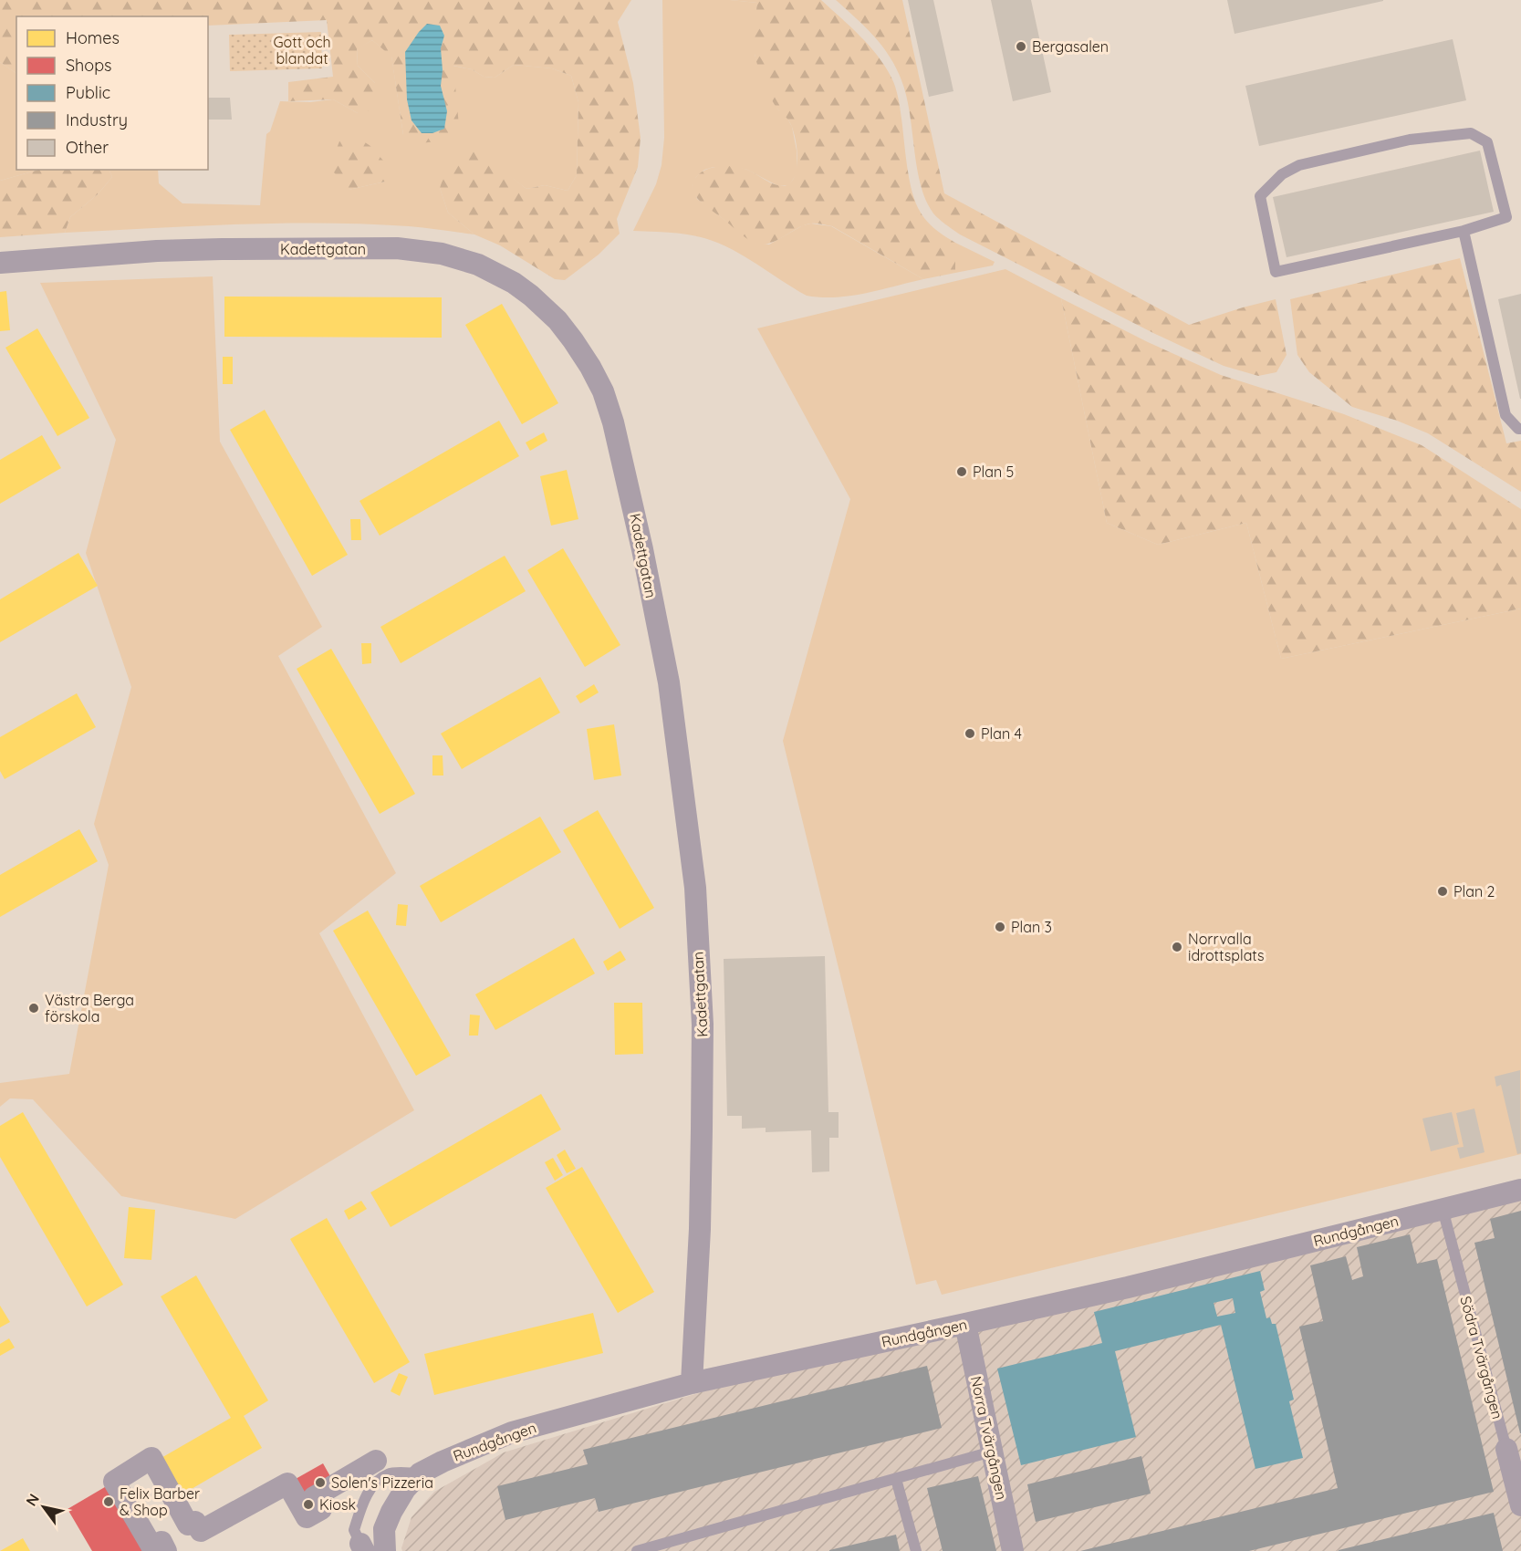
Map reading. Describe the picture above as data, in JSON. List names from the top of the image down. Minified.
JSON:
{"streets":{"street":["Kadettgatan","Rundgången","Södra Tvärgången","Norra Tvärgången"]},"crossings":[["Kadettgatan","Rundgången"],["Rundgången","Södra Tvärgången"],["Rundgången","Norra Tvärgången"]],"parks":["Gott och blandat"],"places":["Bergasalen","Plan 5","Plan 4","Plan 2","Plan 3","Norrvalla idrottsplats","Västra Berga förskola","Solen's Pizzeria","Felix Barber & Shop","Kiosk"],"legend":["Homes","Shops","Public","Industry","Other"],"north":"top left"}
